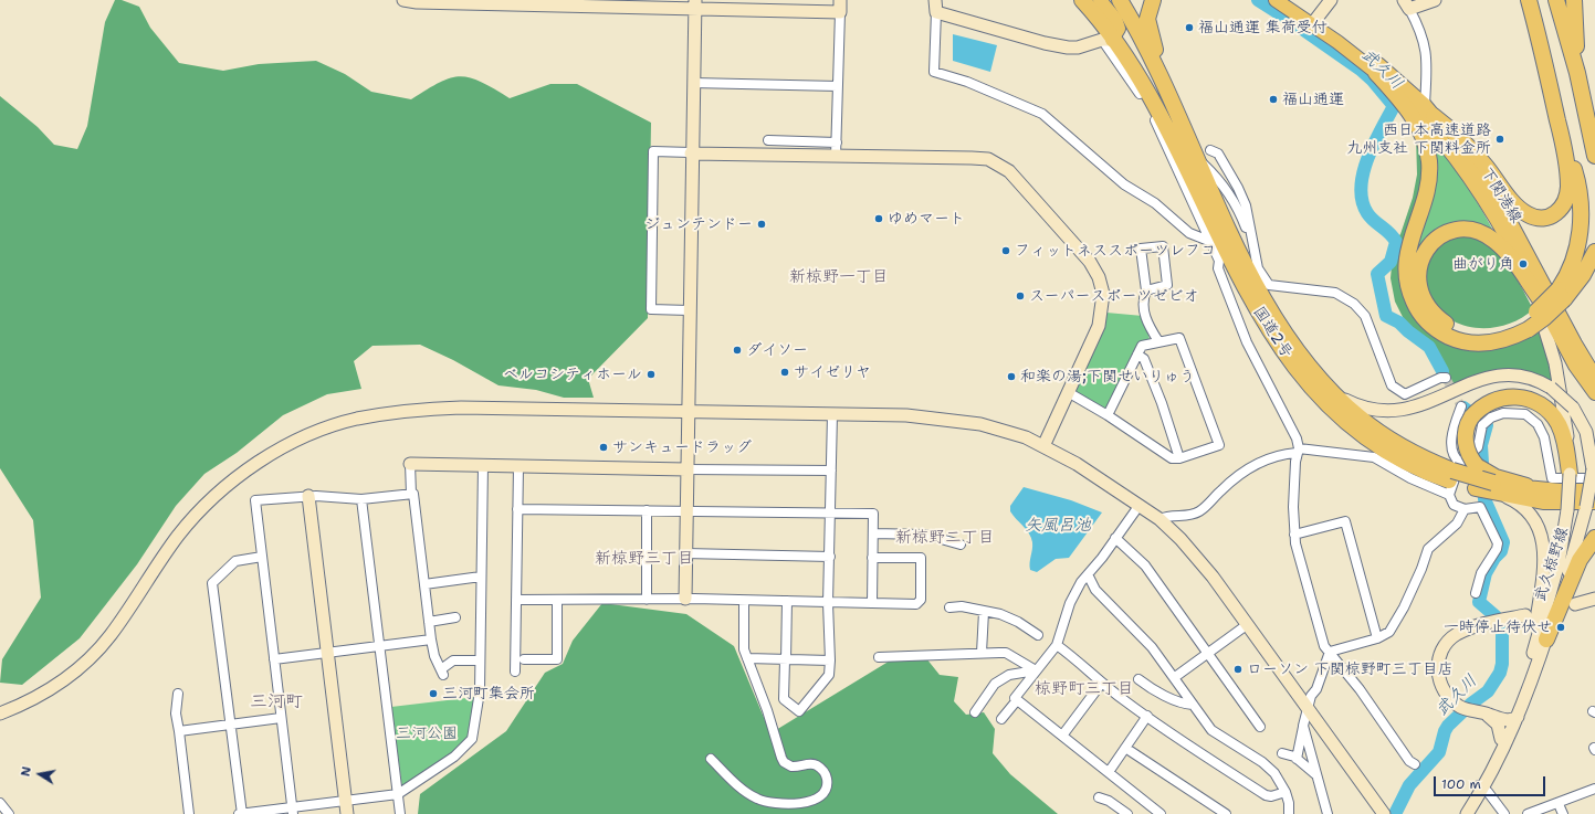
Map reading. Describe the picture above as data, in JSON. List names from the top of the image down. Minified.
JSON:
{"streets":{"highway":["国道2号"],"main road":["下関港線"],"street":["武久椋野線"]},"crossings":[["下関港線","武久椋野線"],["国道2号","武久椋野線"]],"districts":["新椋野一丁目","新椋野二丁目","新椋野三丁目","椋野町三丁目","三河町"],"water":["武久川","矢風呂池"],"parks":["三河公園"],"places":["福山通運 集荷受付","福山通運","西日本高速道路 九州支社 下関料金所","ゆめマート","ジュンテンドー","フィットネススポーツレフコ","曲がり角","スーパースポーツゼビオ","ダイソー","サイゼリヤ","ベルコシティホール","和楽の湯;下関せいりゅう","サンキュードラッグ","一時停止待伏せ","ローソン 下関椋野町三丁目店","三河町集会所"],"scale_bar":"100 m","north":"left"}
